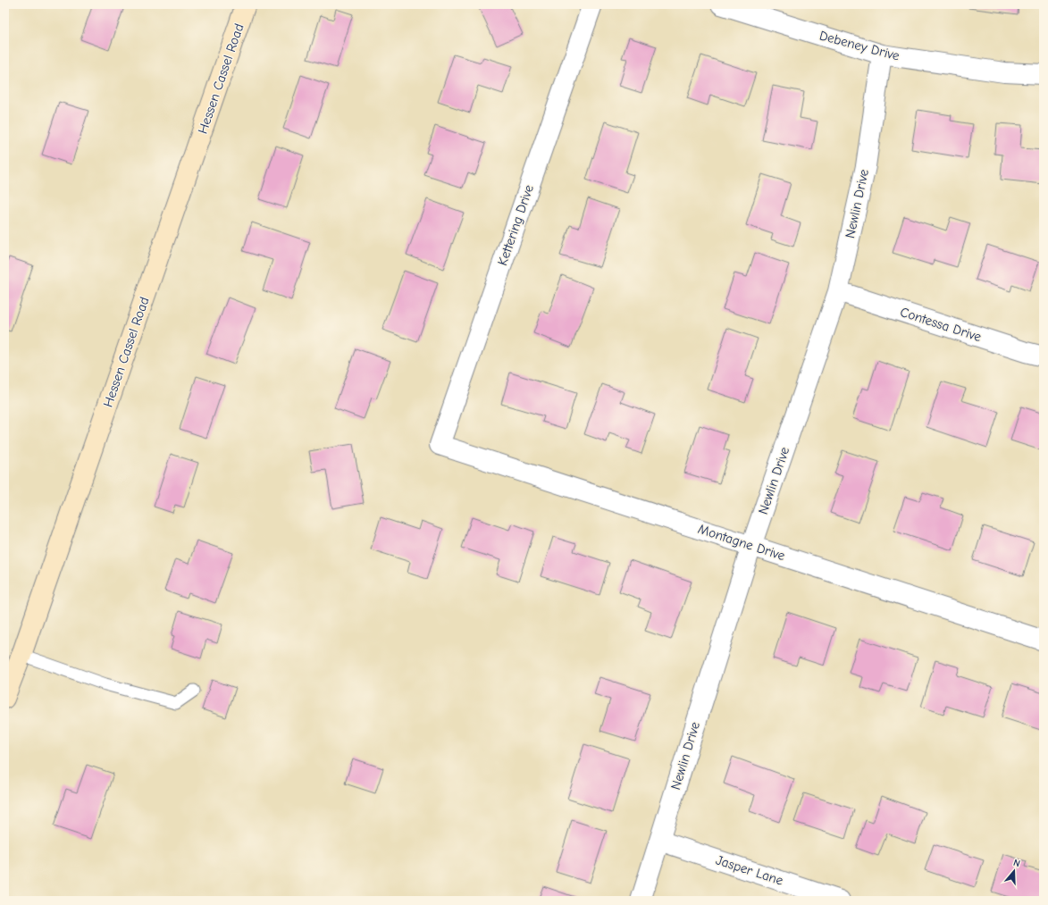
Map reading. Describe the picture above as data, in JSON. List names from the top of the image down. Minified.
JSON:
{"streets":{"main road":["Hessen Cassel Road"],"street":["Debeney Drive","Newlin Drive","Kettering Drive","Contessa Drive","Montagne Drive","Jasper Lane"]},"crossings":[["Debeney Drive","Newlin Drive"],["Newlin Drive","Contessa Drive"],["Newlin Drive","Montagne Drive"],["Newlin Drive","Jasper Lane"],["Kettering Drive","Montagne Drive"]],"north":"top"}
